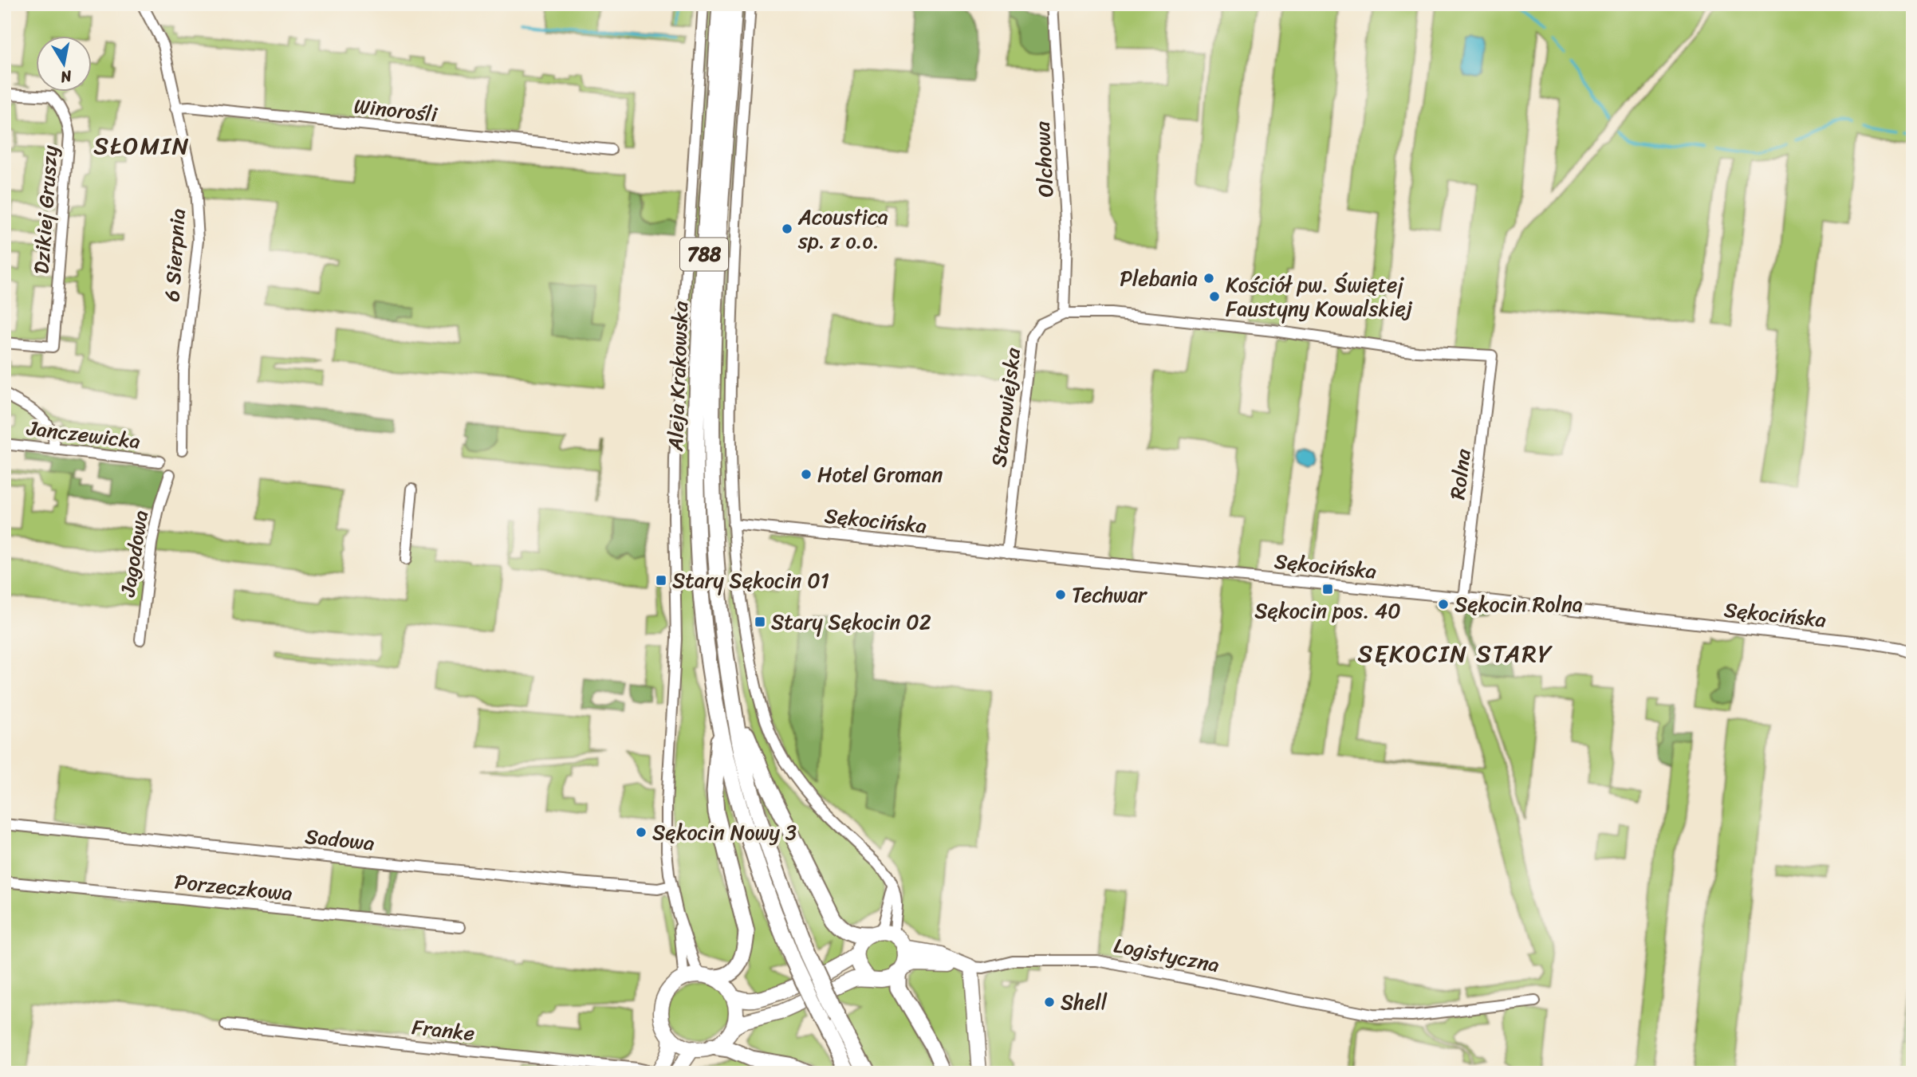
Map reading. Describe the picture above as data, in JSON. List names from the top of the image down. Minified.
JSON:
{"streets":{"main road":["788","Aleja Krakowska"],"street":["Winorośli","Olchowa","Dzikiej Gruszy","6 Sierpnia","Starowiejska","Janczewicka","Rolna","Sękocińska","Jagodowa","Sadowa","Porzeczkowa","Logistyczna","Franke"]},"crossings":[["Winorośli","6 Sierpnia"],["Olchowa","Starowiejska"],["788","Aleja Krakowska"],["Starowiejska","Rolna"],["Starowiejska","Sękocińska"],["Rolna","Sękocińska"]],"districts":["SŁOMIN","SĘKOCIN STARY"],"places":{"other":["Acoustica sp. z o.o.","Plebania","Kościół pw. Świętej Faustyny Kowalskiej","Hotel Groman","Techwar","Sękocin Rolna","Sękocin Nowy 3","Shell"],"transit":["Stary Sękocin 01","Sękocin pos. 40","Stary Sękocin 02"]},"north":"bottom"}
